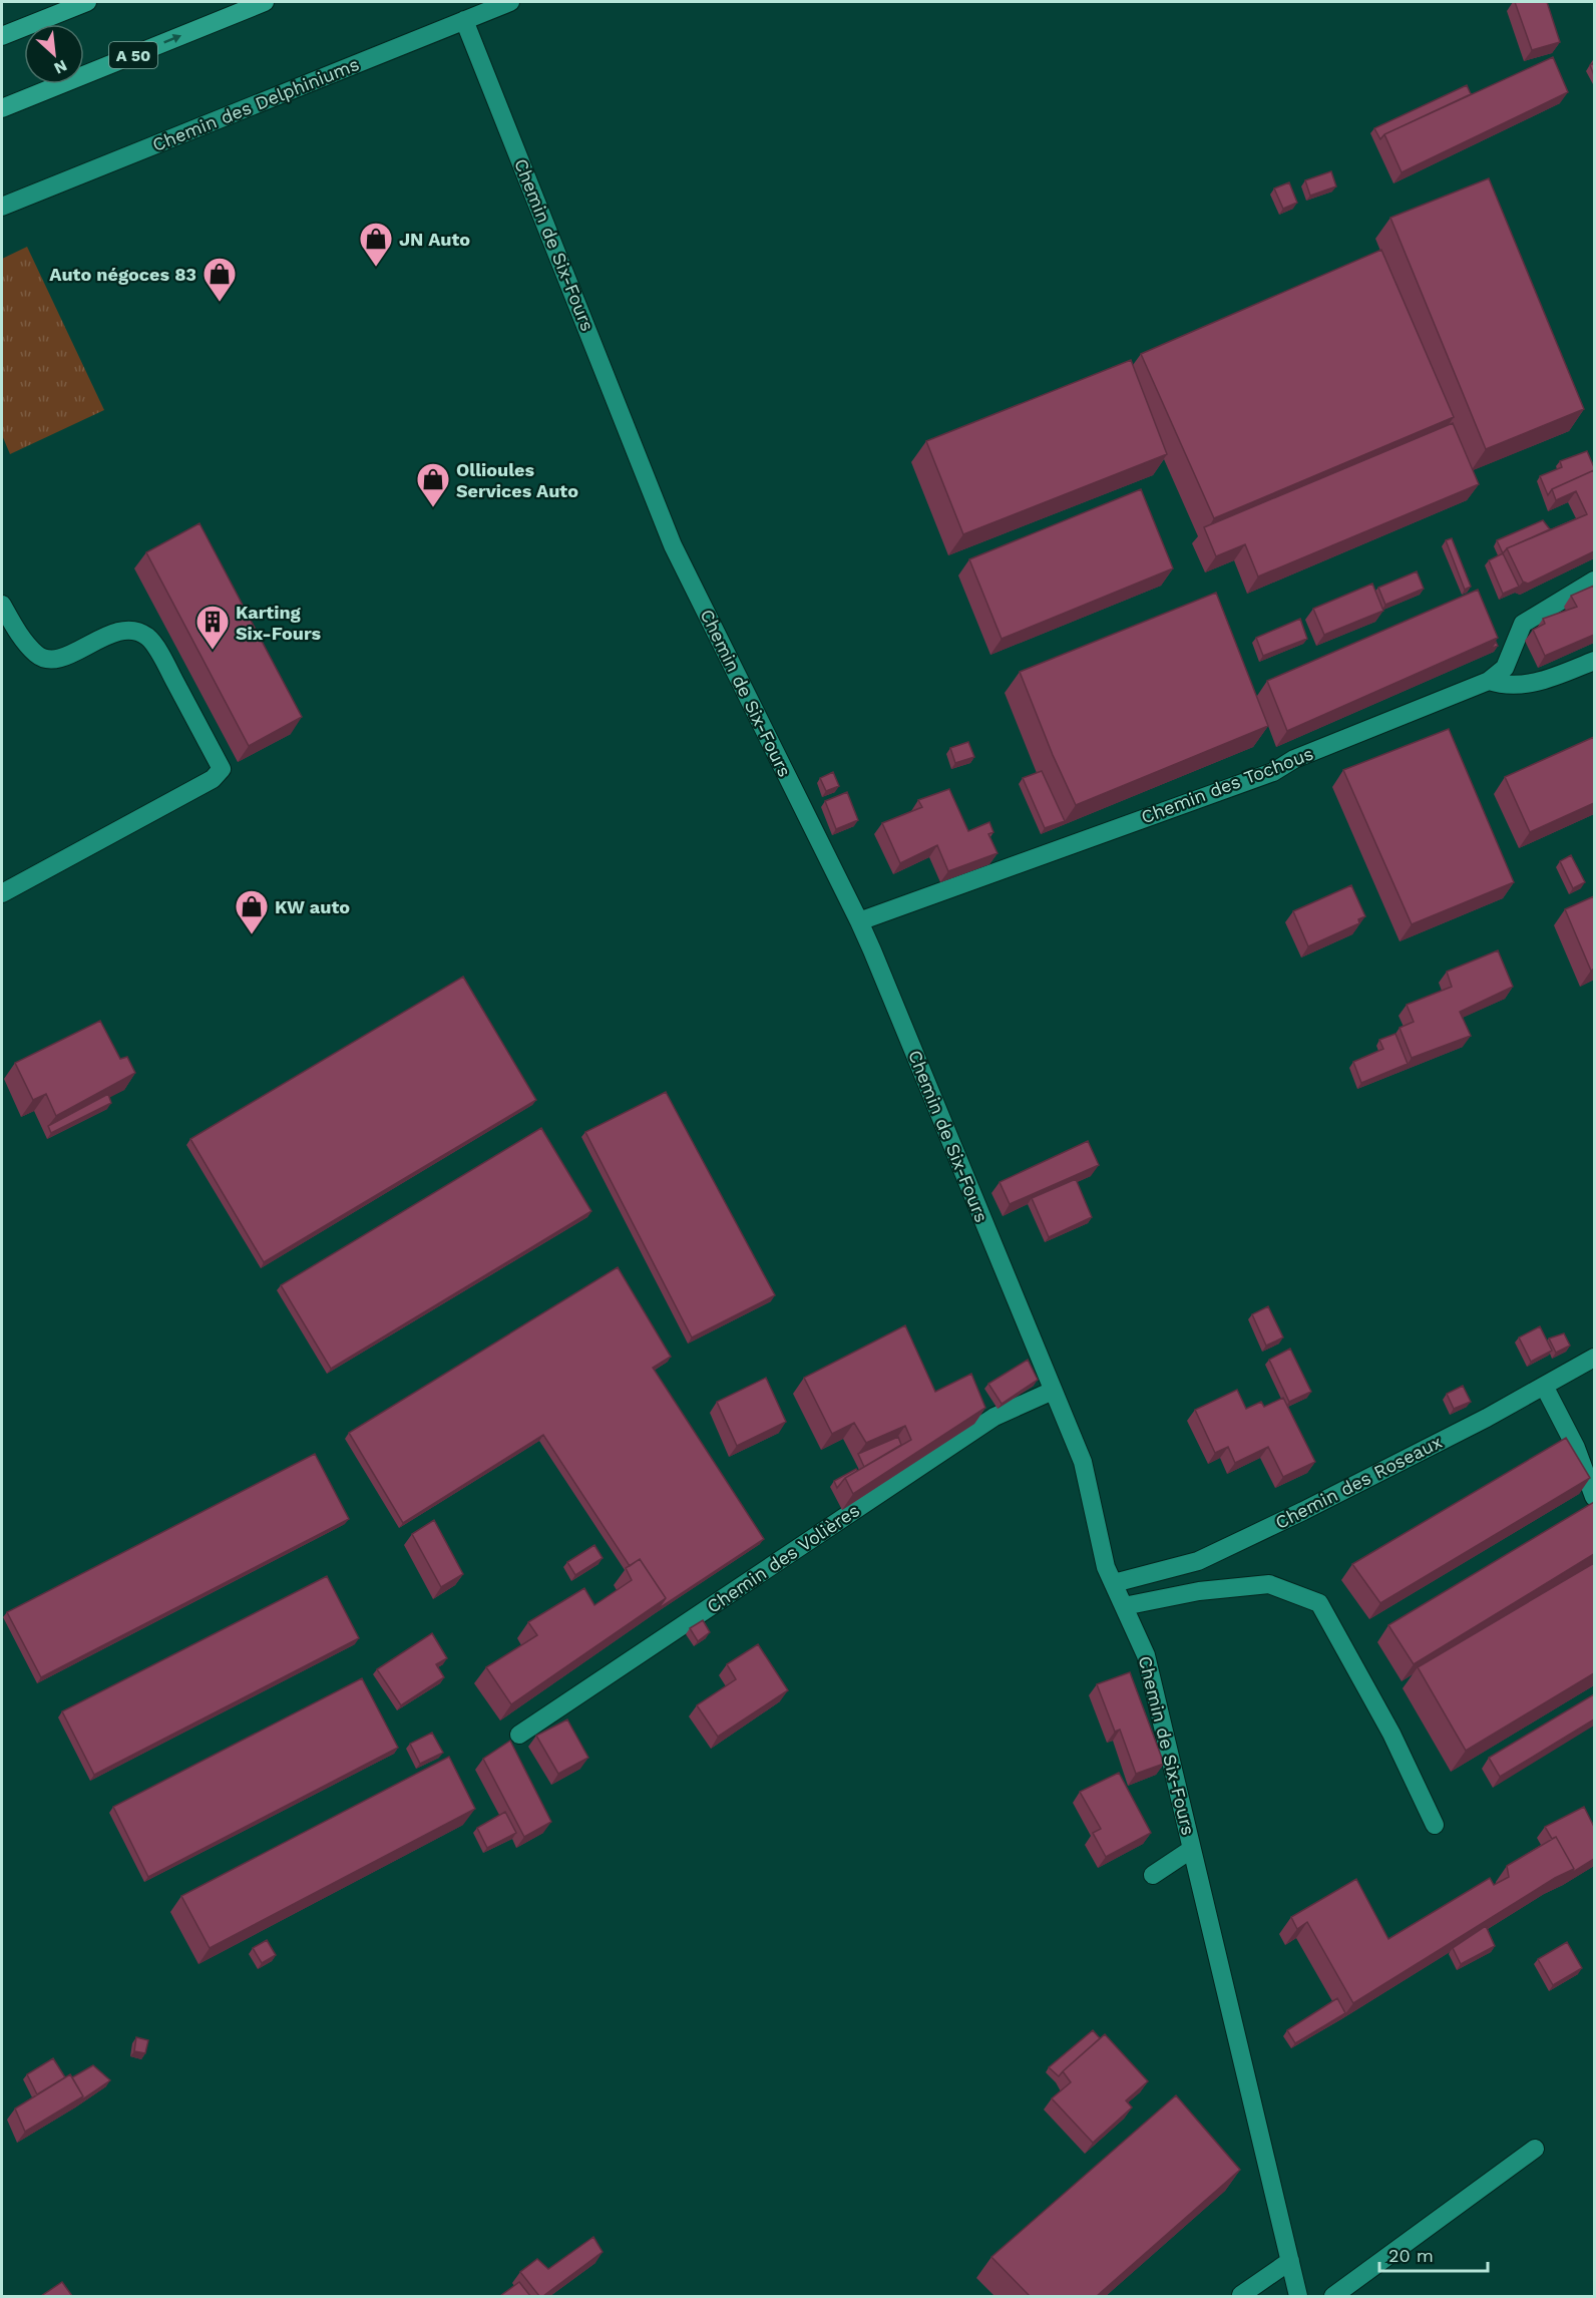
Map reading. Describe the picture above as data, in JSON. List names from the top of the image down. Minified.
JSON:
{"streets":{"highway":["A 50"],"street":["Chemin des Delphiniums","Chemin de Six-Fours","Chemin des Tochous","Chemin des Roseaux","Chemin des Volières"]},"crossings":[["Chemin des Delphiniums","Chemin de Six-Fours"],["Chemin de Six-Fours","Chemin des Tochous"],["Chemin de Six-Fours","Chemin des Roseaux"],["Chemin de Six-Fours","Chemin des Volières"]],"places":{"shop":["JN Auto","Auto négoces 83","Ollioules Services Auto","KW auto"],"building":["Karting Six-Fours"]},"scale_bar":"20 m","north":"bottom right"}
